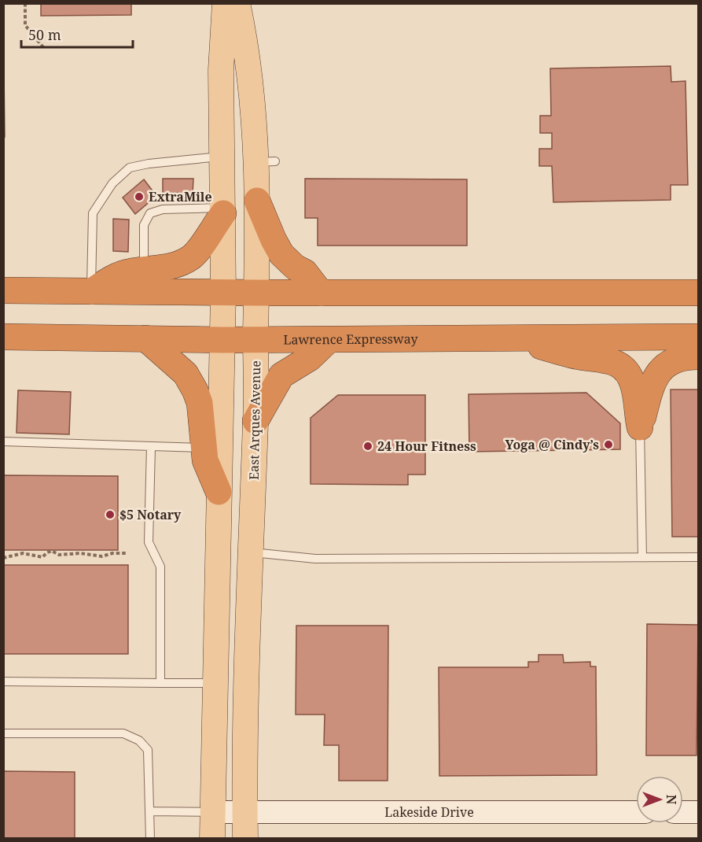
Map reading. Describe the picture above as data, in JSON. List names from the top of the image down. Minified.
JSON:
{"streets":{"highway":["Lawrence Expressway"],"main road":["East Arques Avenue"],"street":["Lakeside Drive"]},"crossings":[["Lawrence Expressway","East Arques Avenue"],["East Arques Avenue","Lakeside Drive"]],"places":["ExtraMile","Yoga @ Cindy’s","24 Hour Fitness","$5 Notary"],"scale_bar":"50 m","north":"right"}
